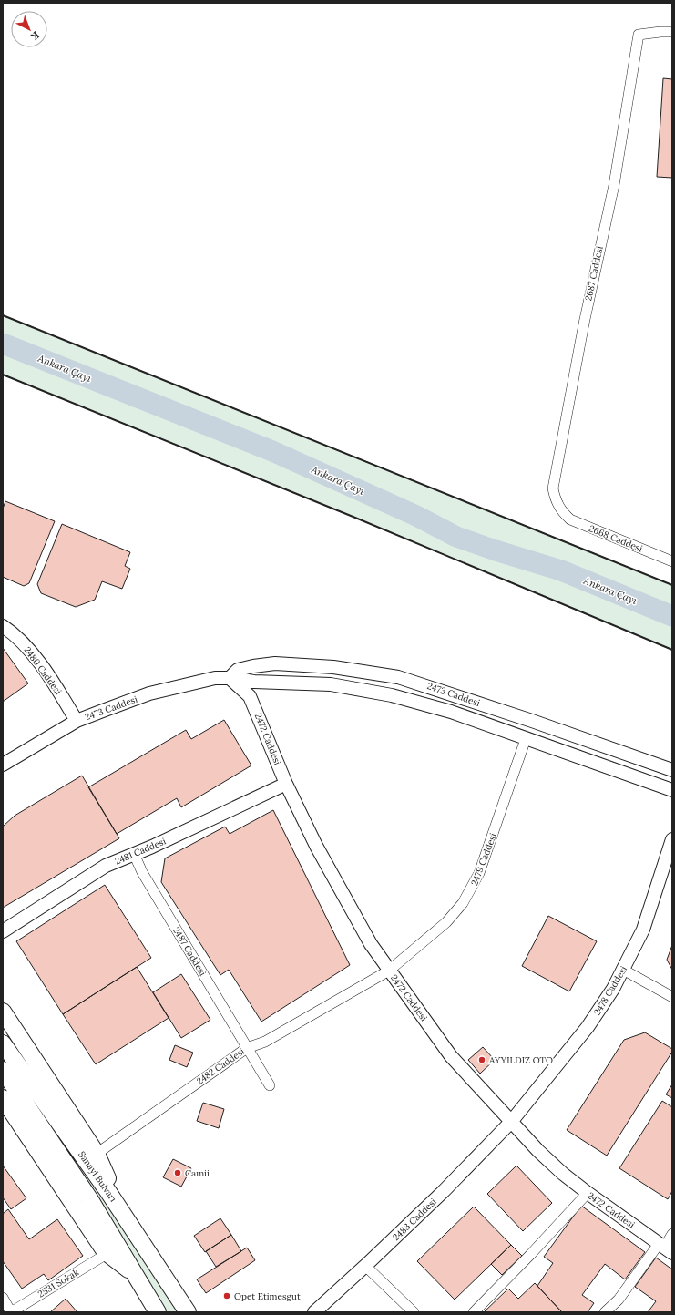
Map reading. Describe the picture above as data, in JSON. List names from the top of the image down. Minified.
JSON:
{"streets":{"main road":["Sanayi Bulvarı"],"street":["2687 Caddesi","2668 Caddesi","2480 Caddesi","2473 Caddesi","2472 Caddesi","2481 Caddesi","2479 Caddesi","2487 Caddesi","2478 Caddesi","2482 Caddesi","2483 Caddesi","2531 Sokak"]},"crossings":[["2687 Caddesi","2668 Caddesi"],["2480 Caddesi","2473 Caddesi"],["2473 Caddesi","2472 Caddesi"],["2473 Caddesi","2479 Caddesi"],["2472 Caddesi","2481 Caddesi"],["2472 Caddesi","2479 Caddesi"],["2472 Caddesi","2478 Caddesi"],["2472 Caddesi","2482 Caddesi"],["2472 Caddesi","2483 Caddesi"],["2481 Caddesi","2487 Caddesi"],["2479 Caddesi","2482 Caddesi"],["2487 Caddesi","2482 Caddesi"],["2478 Caddesi","2483 Caddesi"]],"water":["Ankara Çayı"],"places":["AYYILDIZ OTO","Camii","Opet Etimesgut"],"north":"bottom right"}
